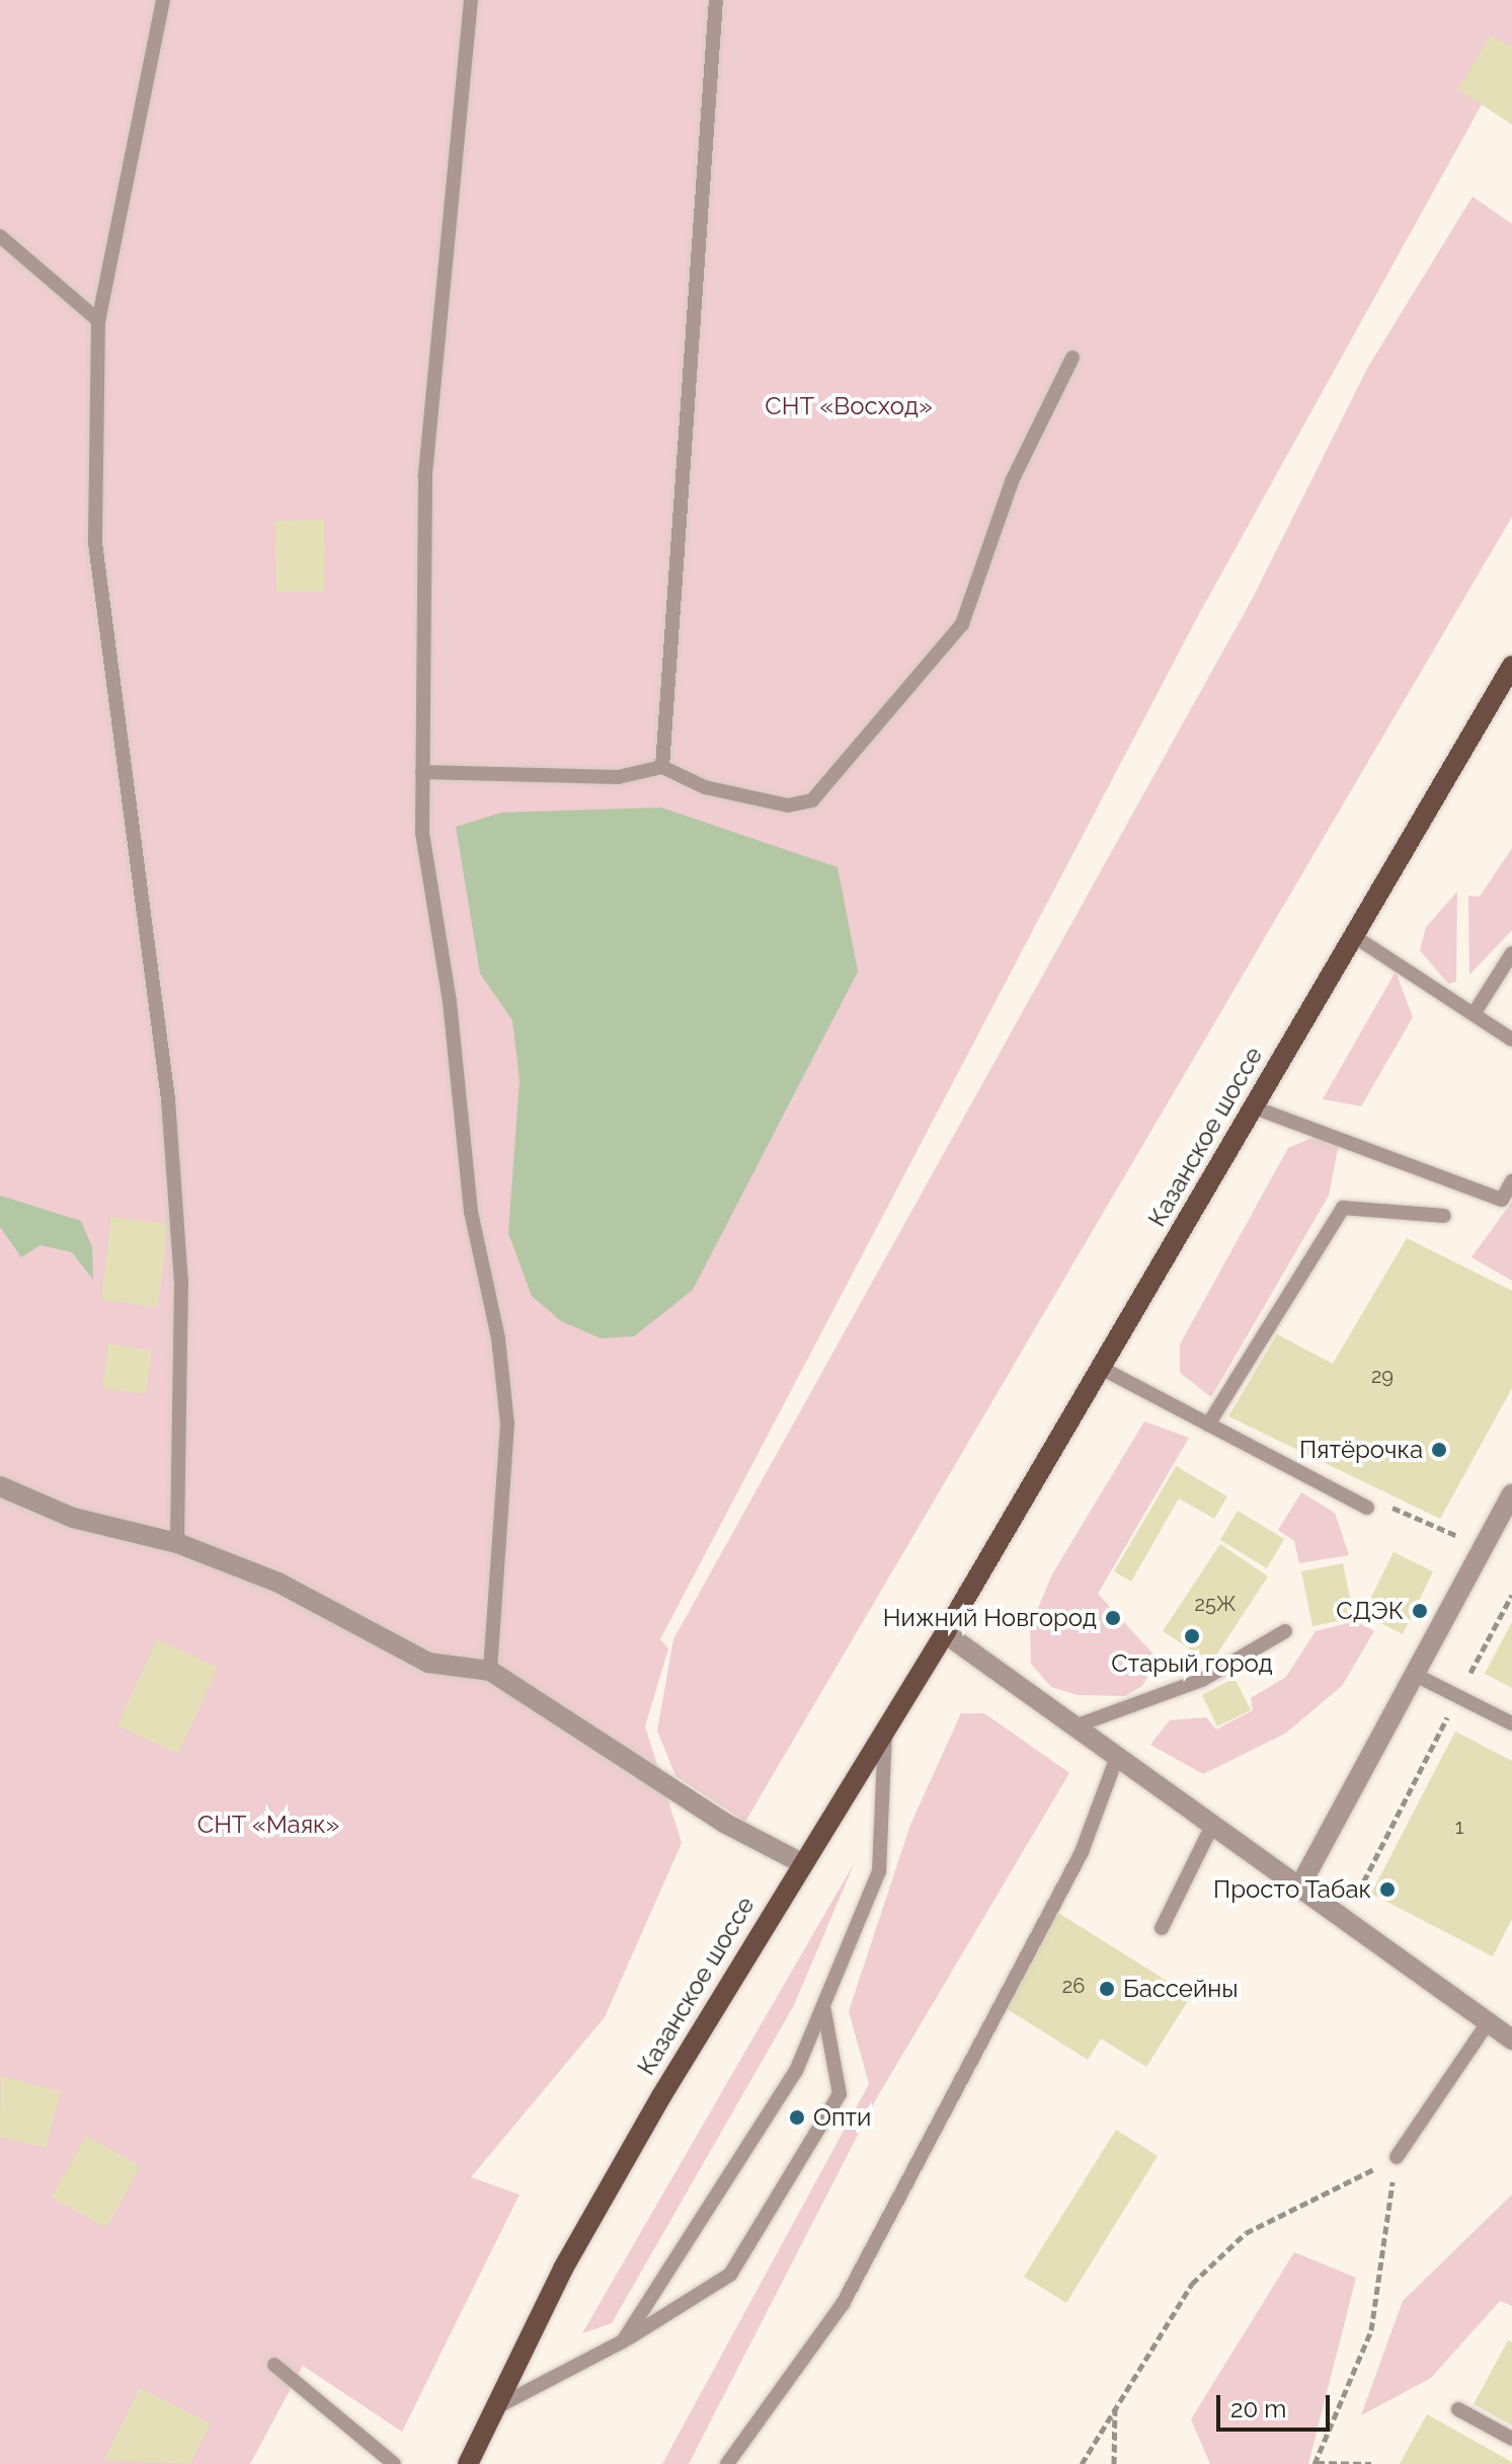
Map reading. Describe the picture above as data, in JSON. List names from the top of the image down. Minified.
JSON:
{"streets":{"main road":["Казанское шоссе"]},"parks":["СНТ «Восход»","СНТ «Маяк»"],"places":["Пятёрочка","СДЭК","Нижний Новгород","Старый город","Просто Табак","Бассейны","Опти"],"house_numbers":["29","25Ж","1","26"],"scale_bar":"20 m"}
